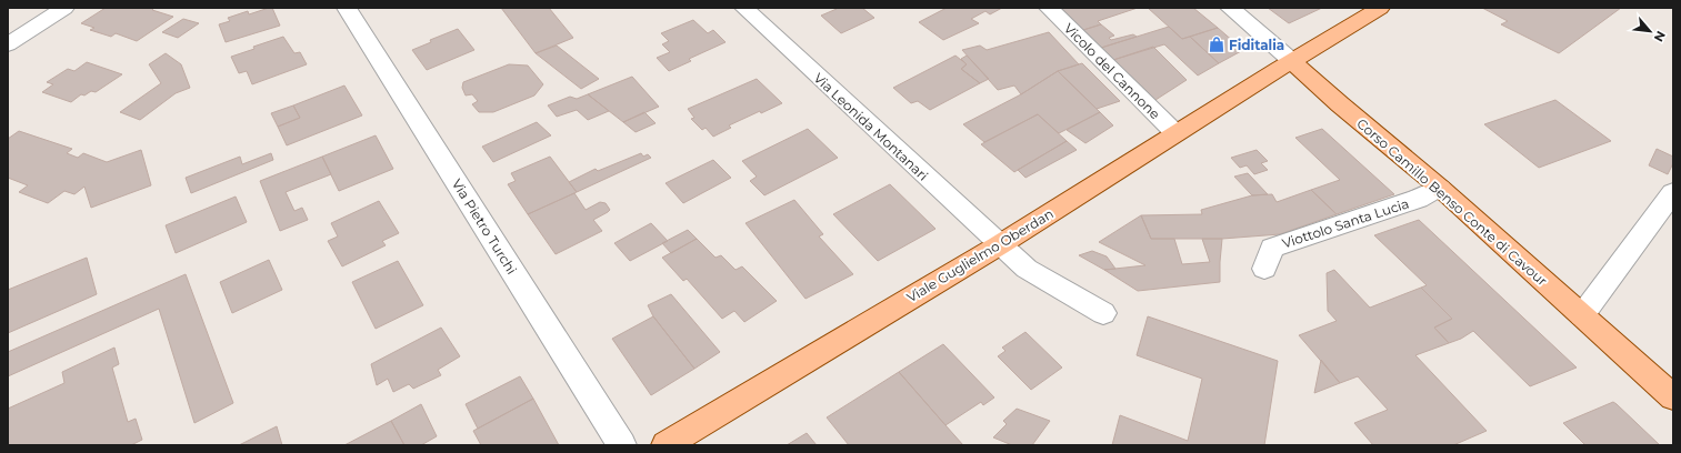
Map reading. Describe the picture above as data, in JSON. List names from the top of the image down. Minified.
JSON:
{"streets":{"main road":["Corso Camillo Benso Conte di Cavour","Viale Guglielmo Oberdan"],"street":["Vicolo del Cannone","Via Leonida Montanari","Viottolo Santa Lucia","Via Pietro Turchi"]},"crossings":[["Vicolo del Cannone","Viale Guglielmo Oberdan"],["Via Leonida Montanari","Viale Guglielmo Oberdan"],["Corso Camillo Benso Conte di Cavour","Viottolo Santa Lucia"],["Corso Camillo Benso Conte di Cavour","Viale Guglielmo Oberdan"]],"places":{"shop":["Fiditalia"]},"north":"bottom right"}
